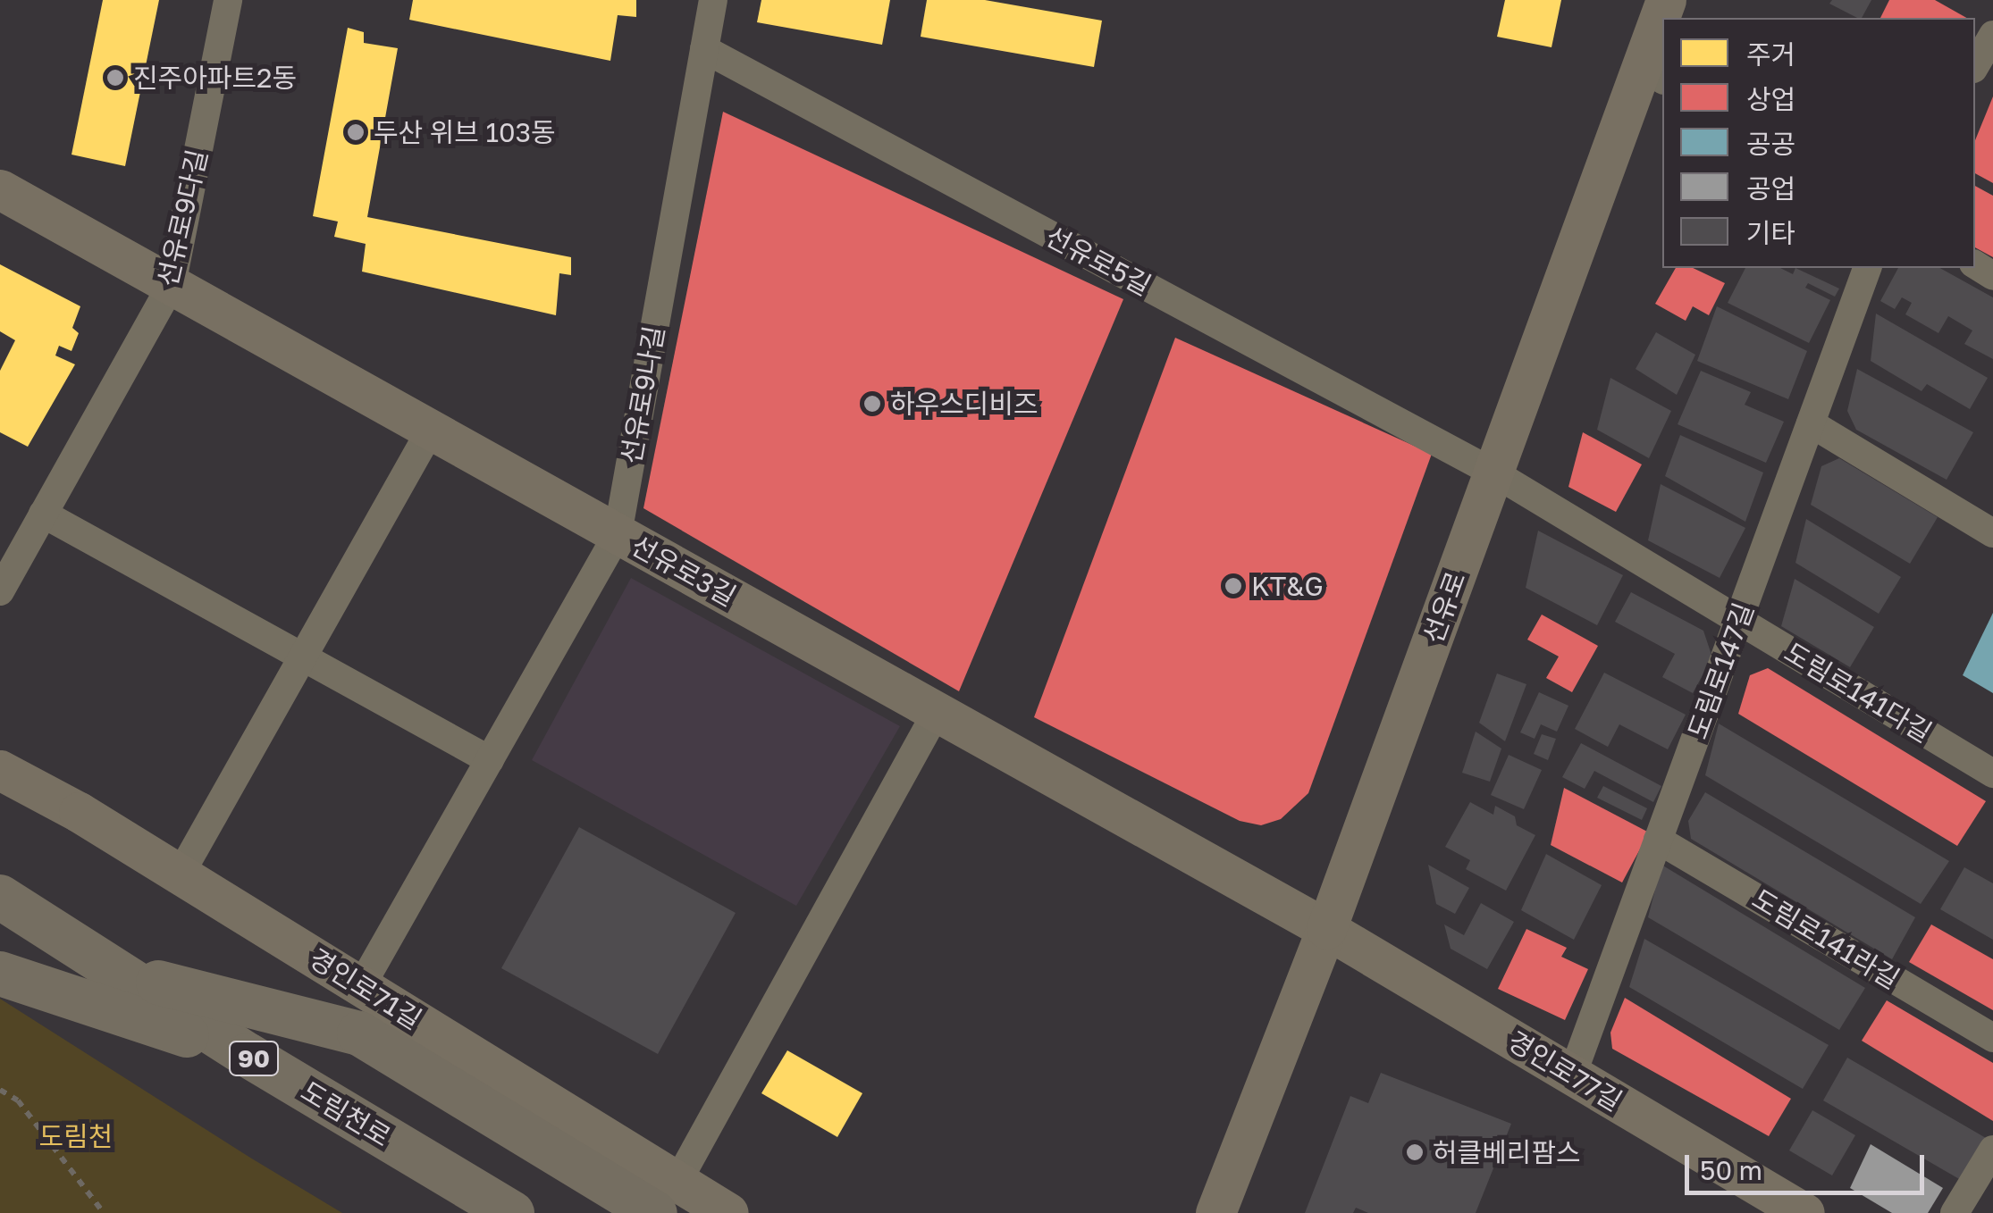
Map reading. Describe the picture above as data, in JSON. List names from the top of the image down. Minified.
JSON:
{"streets":{"main road":["90","도림천로"],"street":["선유로9다길","선유로5길","선유로9나길","선유로3길","선유로","도림로147길","도림로141다길","도림로141라길","경인로71길","경인로77길"]},"crossings":[["선유로9다길","선유로3길"],["선유로5길","선유로9나길"],["선유로5길","선유로"],["선유로5길","도림로141다길"],["선유로9나길","선유로3길"],["선유로9나길","경인로71길"],["선유로3길","선유로"],["선유로3길","경인로77길"],["선유로","도림로141다길"],["선유로","경인로77길"],["도림로147길","도림로141다길"],["도림로147길","도림로141라길"],["도림로147길","경인로77길"]],"parks":["도림천"],"places":["진주아파트2동","두산 위브 103동","하우스디비즈","KT&G","허클베리팜스"],"legend":["주거","상업","공공","공업","기타"],"scale_bar":"50 m"}
